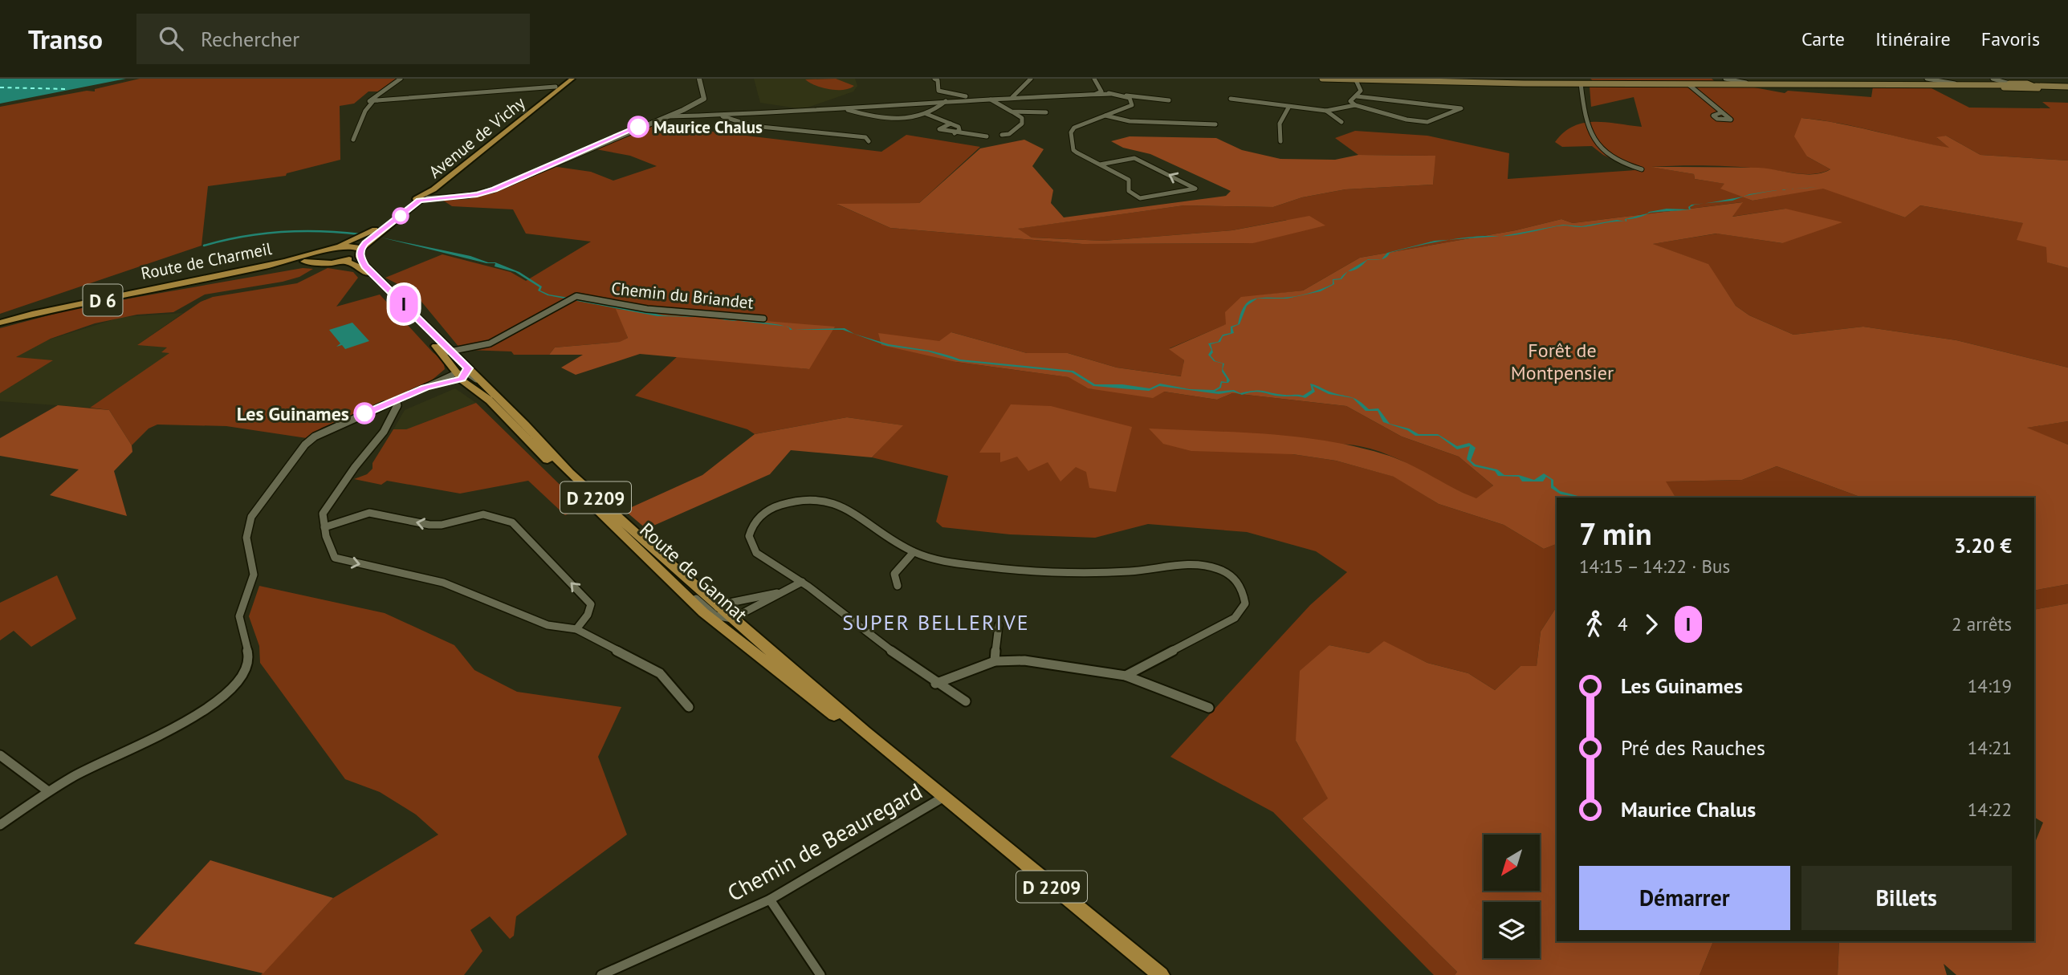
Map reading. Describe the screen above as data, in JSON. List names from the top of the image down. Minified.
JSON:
{"streets":{"main road":["Avenue de Vichy","Route de Charmeil","D 6","D 2209","Route de Gannat"],"street":["Chemin du Briandet","Chemin de Beauregard"]},"crossings":[["Avenue de Vichy","Route de Charmeil"],["Avenue de Vichy","Route de Gannat"],["Chemin du Briandet","Route de Gannat"],["Route de Gannat","Chemin de Beauregard"]],"districts":["SUPER BELLERIVE"],"parks":["Forêt de Montpensier"],"places":["Maurice Chalus","Les Guinames"],"lines":["bus line I"],"north":"bottom left","page":{"header":"Transo","search":"Rechercher","nav":["Carte","Itinéraire","Favoris"],"on_map":"I","heading":["7 min","14:15 – 14:22 · Bus","3.20 €"],"legs":["4","I","2 arrêts"],"list":[{"name":"Les Guinames","value":"14:19"},{"name":"Pré des Rauches","value":"14:21"},{"name":"Maurice Chalus","value":"14:22"}],"buttons":["Démarrer","Billets"]}}
